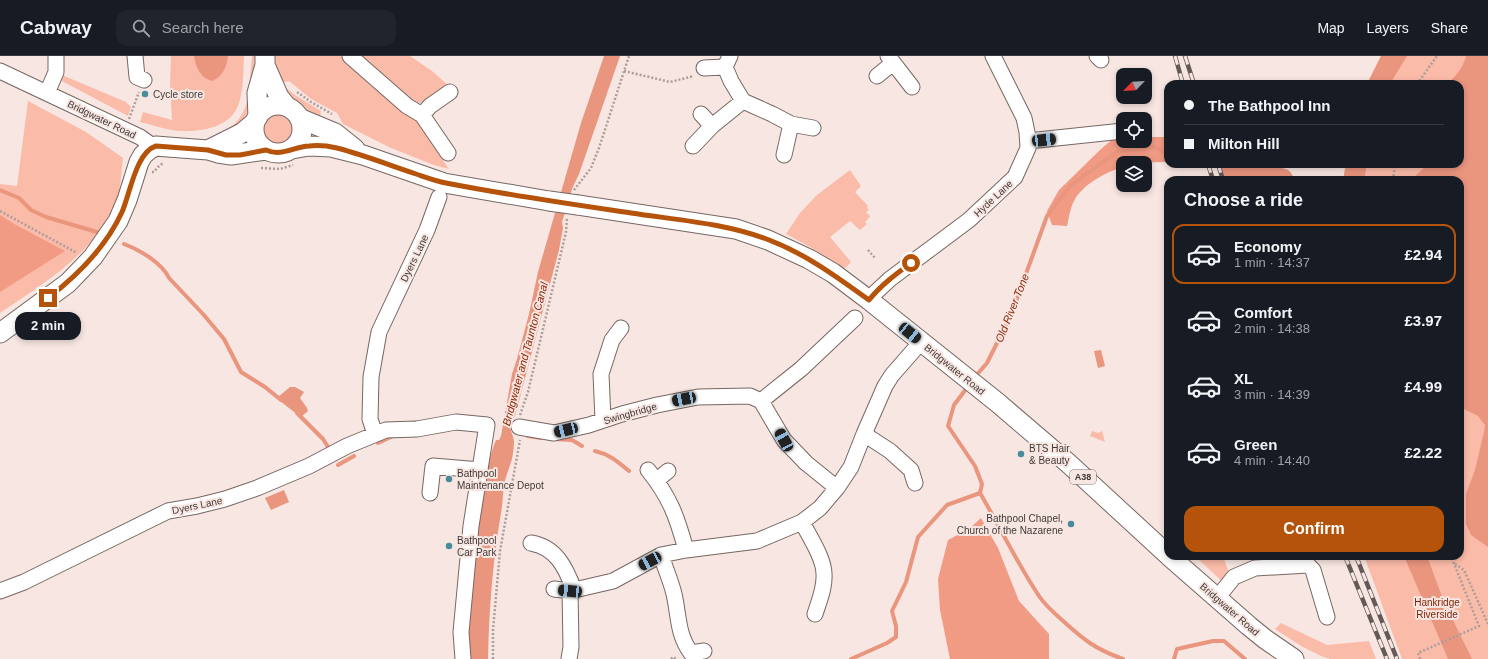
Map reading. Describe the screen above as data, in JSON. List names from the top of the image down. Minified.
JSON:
{"streets":{"main road":["Bridgwater Road","A38"],"street":["Hyde Lane","Dyers Lane","Swingbridge"]},"crossings":[["Bridgwater Road","Hyde Lane"],["Bridgwater Road","A38"]],"water":["Old River Tone","Bridgwater and Taunton Canal"],"parks":["Hankridge Riverside"],"places":["Cycle store","BTS Hair & Beauty","Bathpool Maintenance Depot","Bathpool Chapel, Church of the Nazarene","Bathpool Car Park"],"north":"bottom left","page":{"header":"Cabway","search":"Search here","nav":["Map","Layers","Share"],"banner":["The Bathpool Inn","Milton Hill"],"heading":"Choose a ride","list":[{"name":"Economy","note":"1 min · 14:37","value":"£2.94"},{"name":"Comfort","note":"2 min · 14:38","value":"£3.97"},{"name":"XL","note":"3 min · 14:39","value":"£4.99"},{"name":"Green","note":"4 min · 14:40","value":"£2.22"}],"bubble":"2 min","buttons":"Confirm"}}
